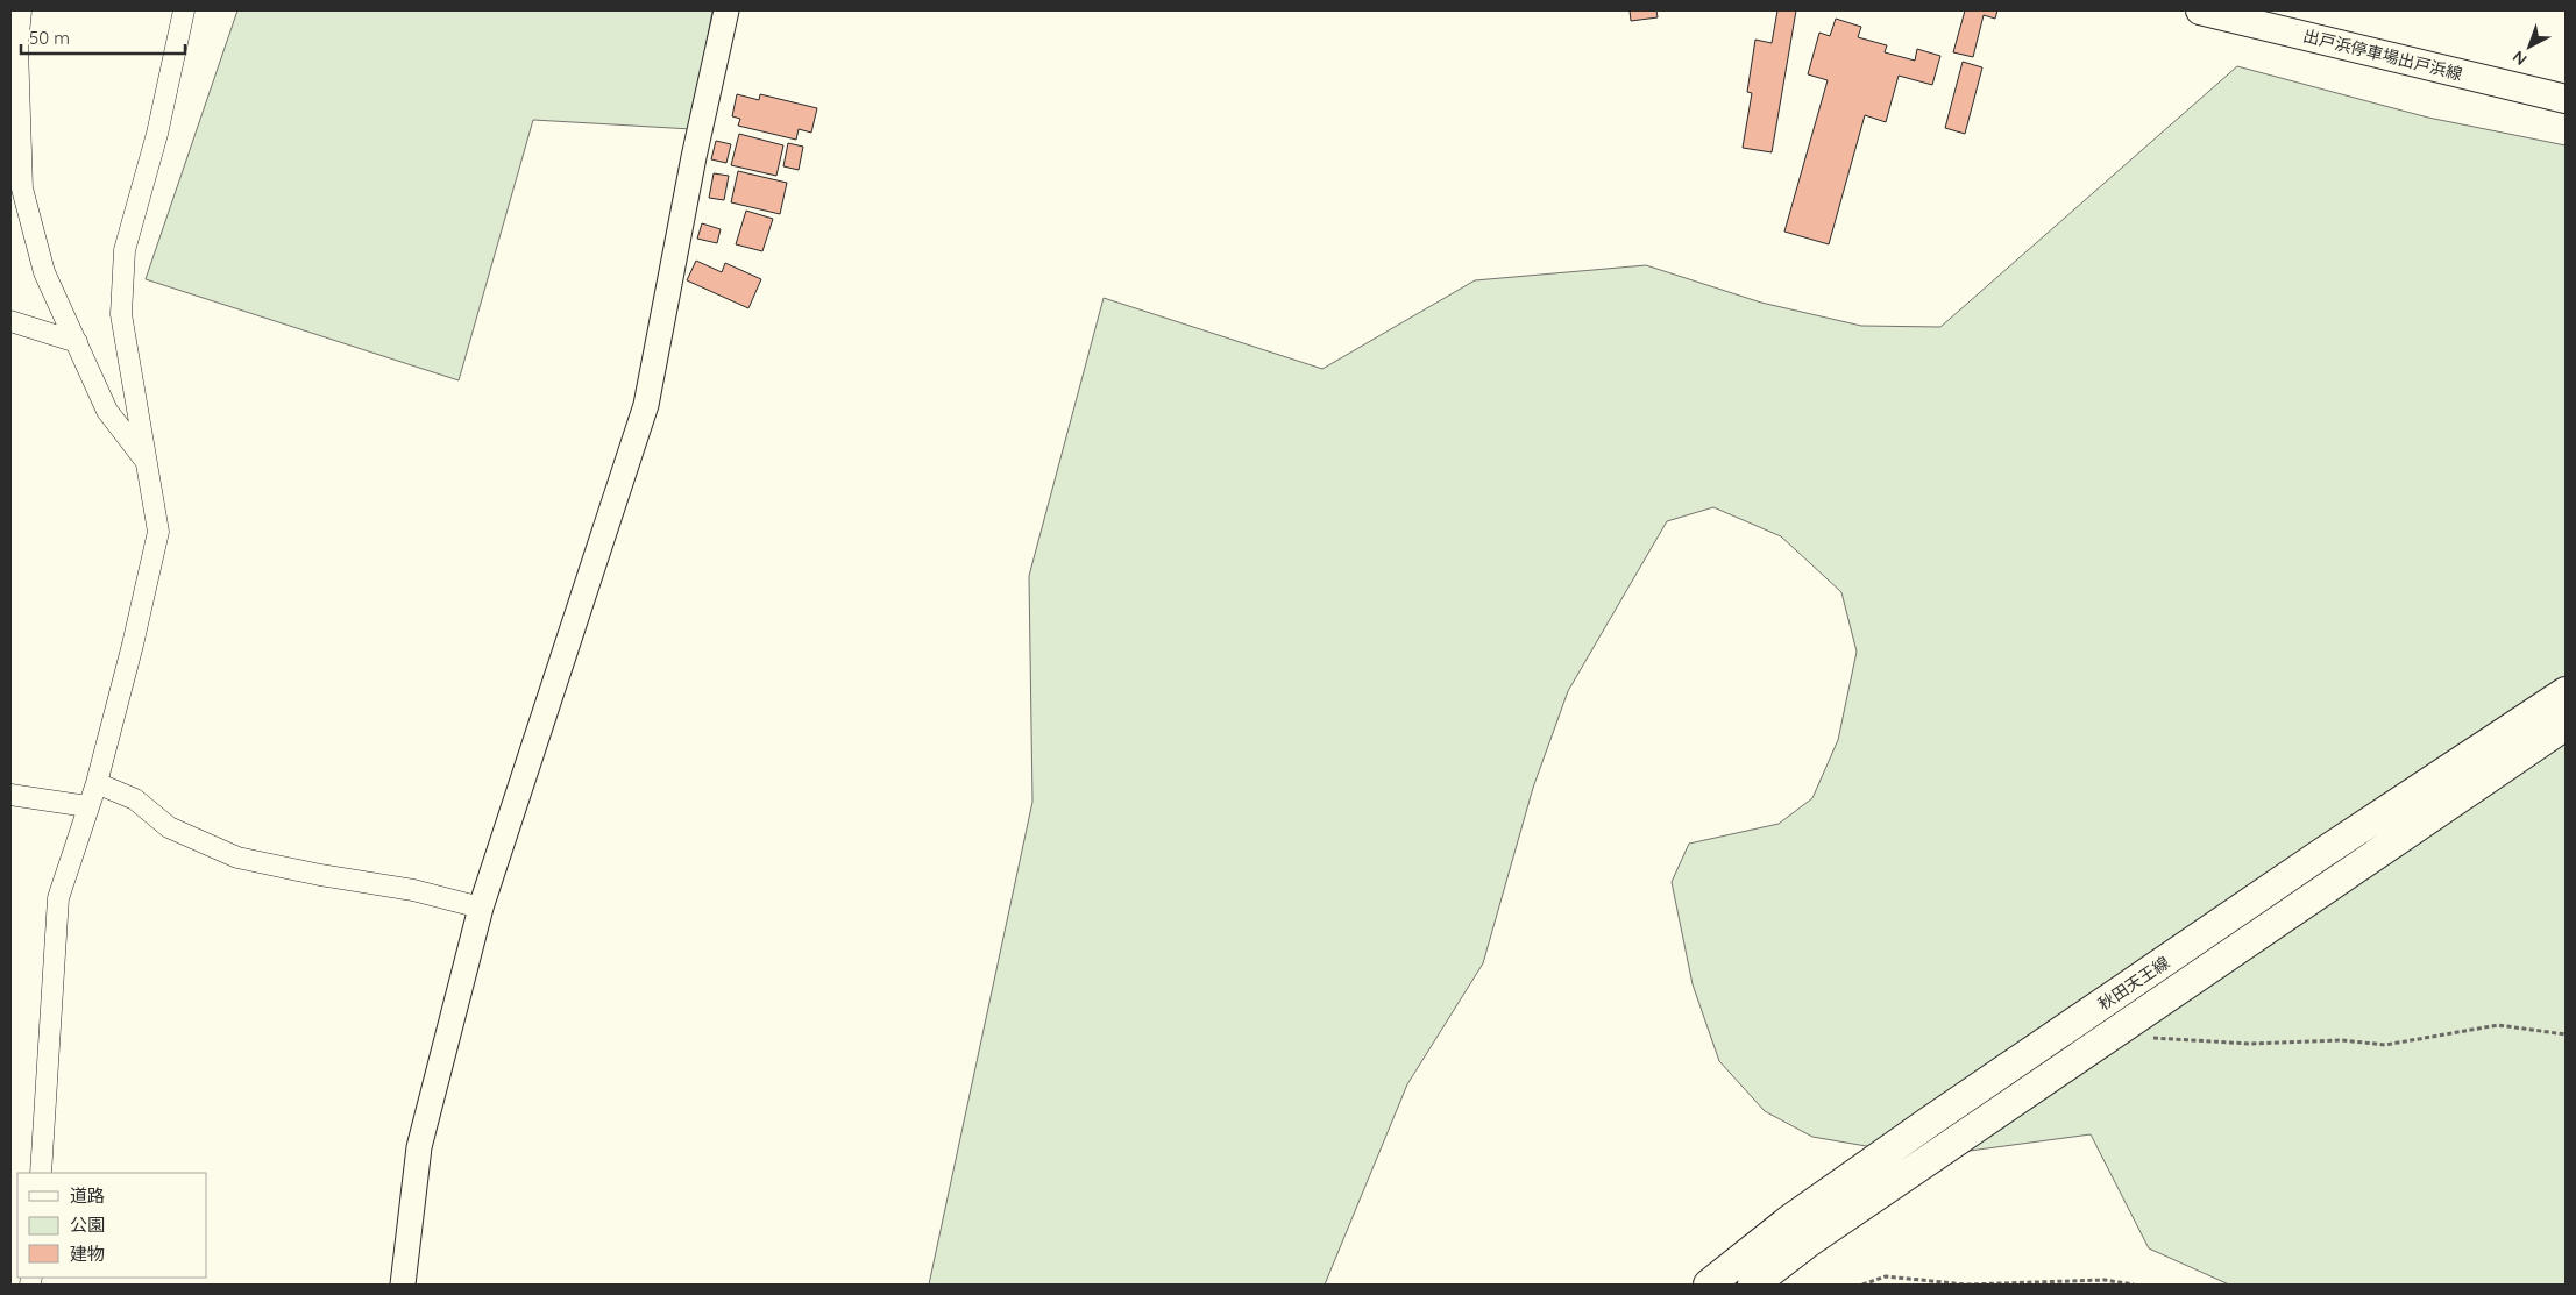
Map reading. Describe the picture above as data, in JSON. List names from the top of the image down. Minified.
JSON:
{"streets":{"main road":["出戸浜停車場出戸浜線","秋田天王線"]},"legend":["道路","公園","建物"],"scale_bar":"50 m","north":"bottom left"}
